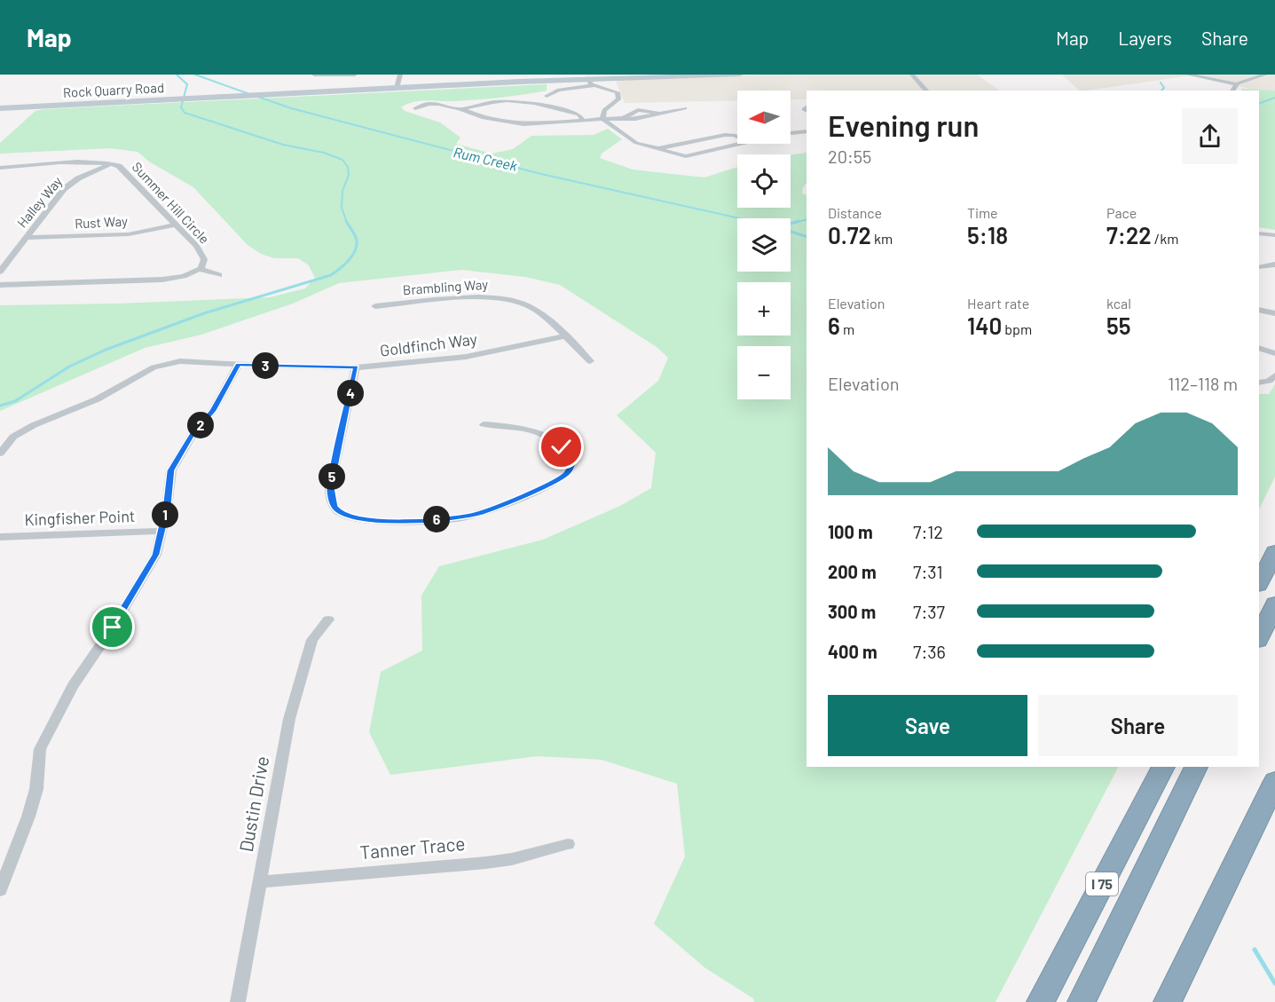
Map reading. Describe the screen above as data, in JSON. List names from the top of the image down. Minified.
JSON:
{"streets":{"highway":["I 75"],"street":["Rock Quarry Road","Halley Way","Summer Hill Circle","Rust Way","Brambling Way","Goldfinch Way","Kingfisher Point","Dustin Drive","Tanner Trace"]},"crossings":[["Halley Way","Summer Hill Circle"],["Halley Way","Rust Way"],["Summer Hill Circle","Rust Way"],["Brambling Way","Goldfinch Way"],["Dustin Drive","Tanner Trace"]],"water":["Rum Creek"],"north":"left","page":{"header":"Map","nav":["Map","Layers","Share"],"map_buttons":["+","−"],"heading":["Evening run","20:55"],"stats":[["Distance","0.72 km"],["Time","5:18"],["Pace","7:22 /km"],["Elevation","6 m"],["Heart rate","140 bpm"],["kcal","55"]],"pins":["3","4","2","5","1","6"],"chart":["Elevation","112–118 m"],"list":[{"name":"100 m","note":"7:12"},{"name":"200 m","note":"7:31"},{"name":"300 m","note":"7:37"},{"name":"400 m","note":"7:36"}],"buttons":["Save","Share"]}}
